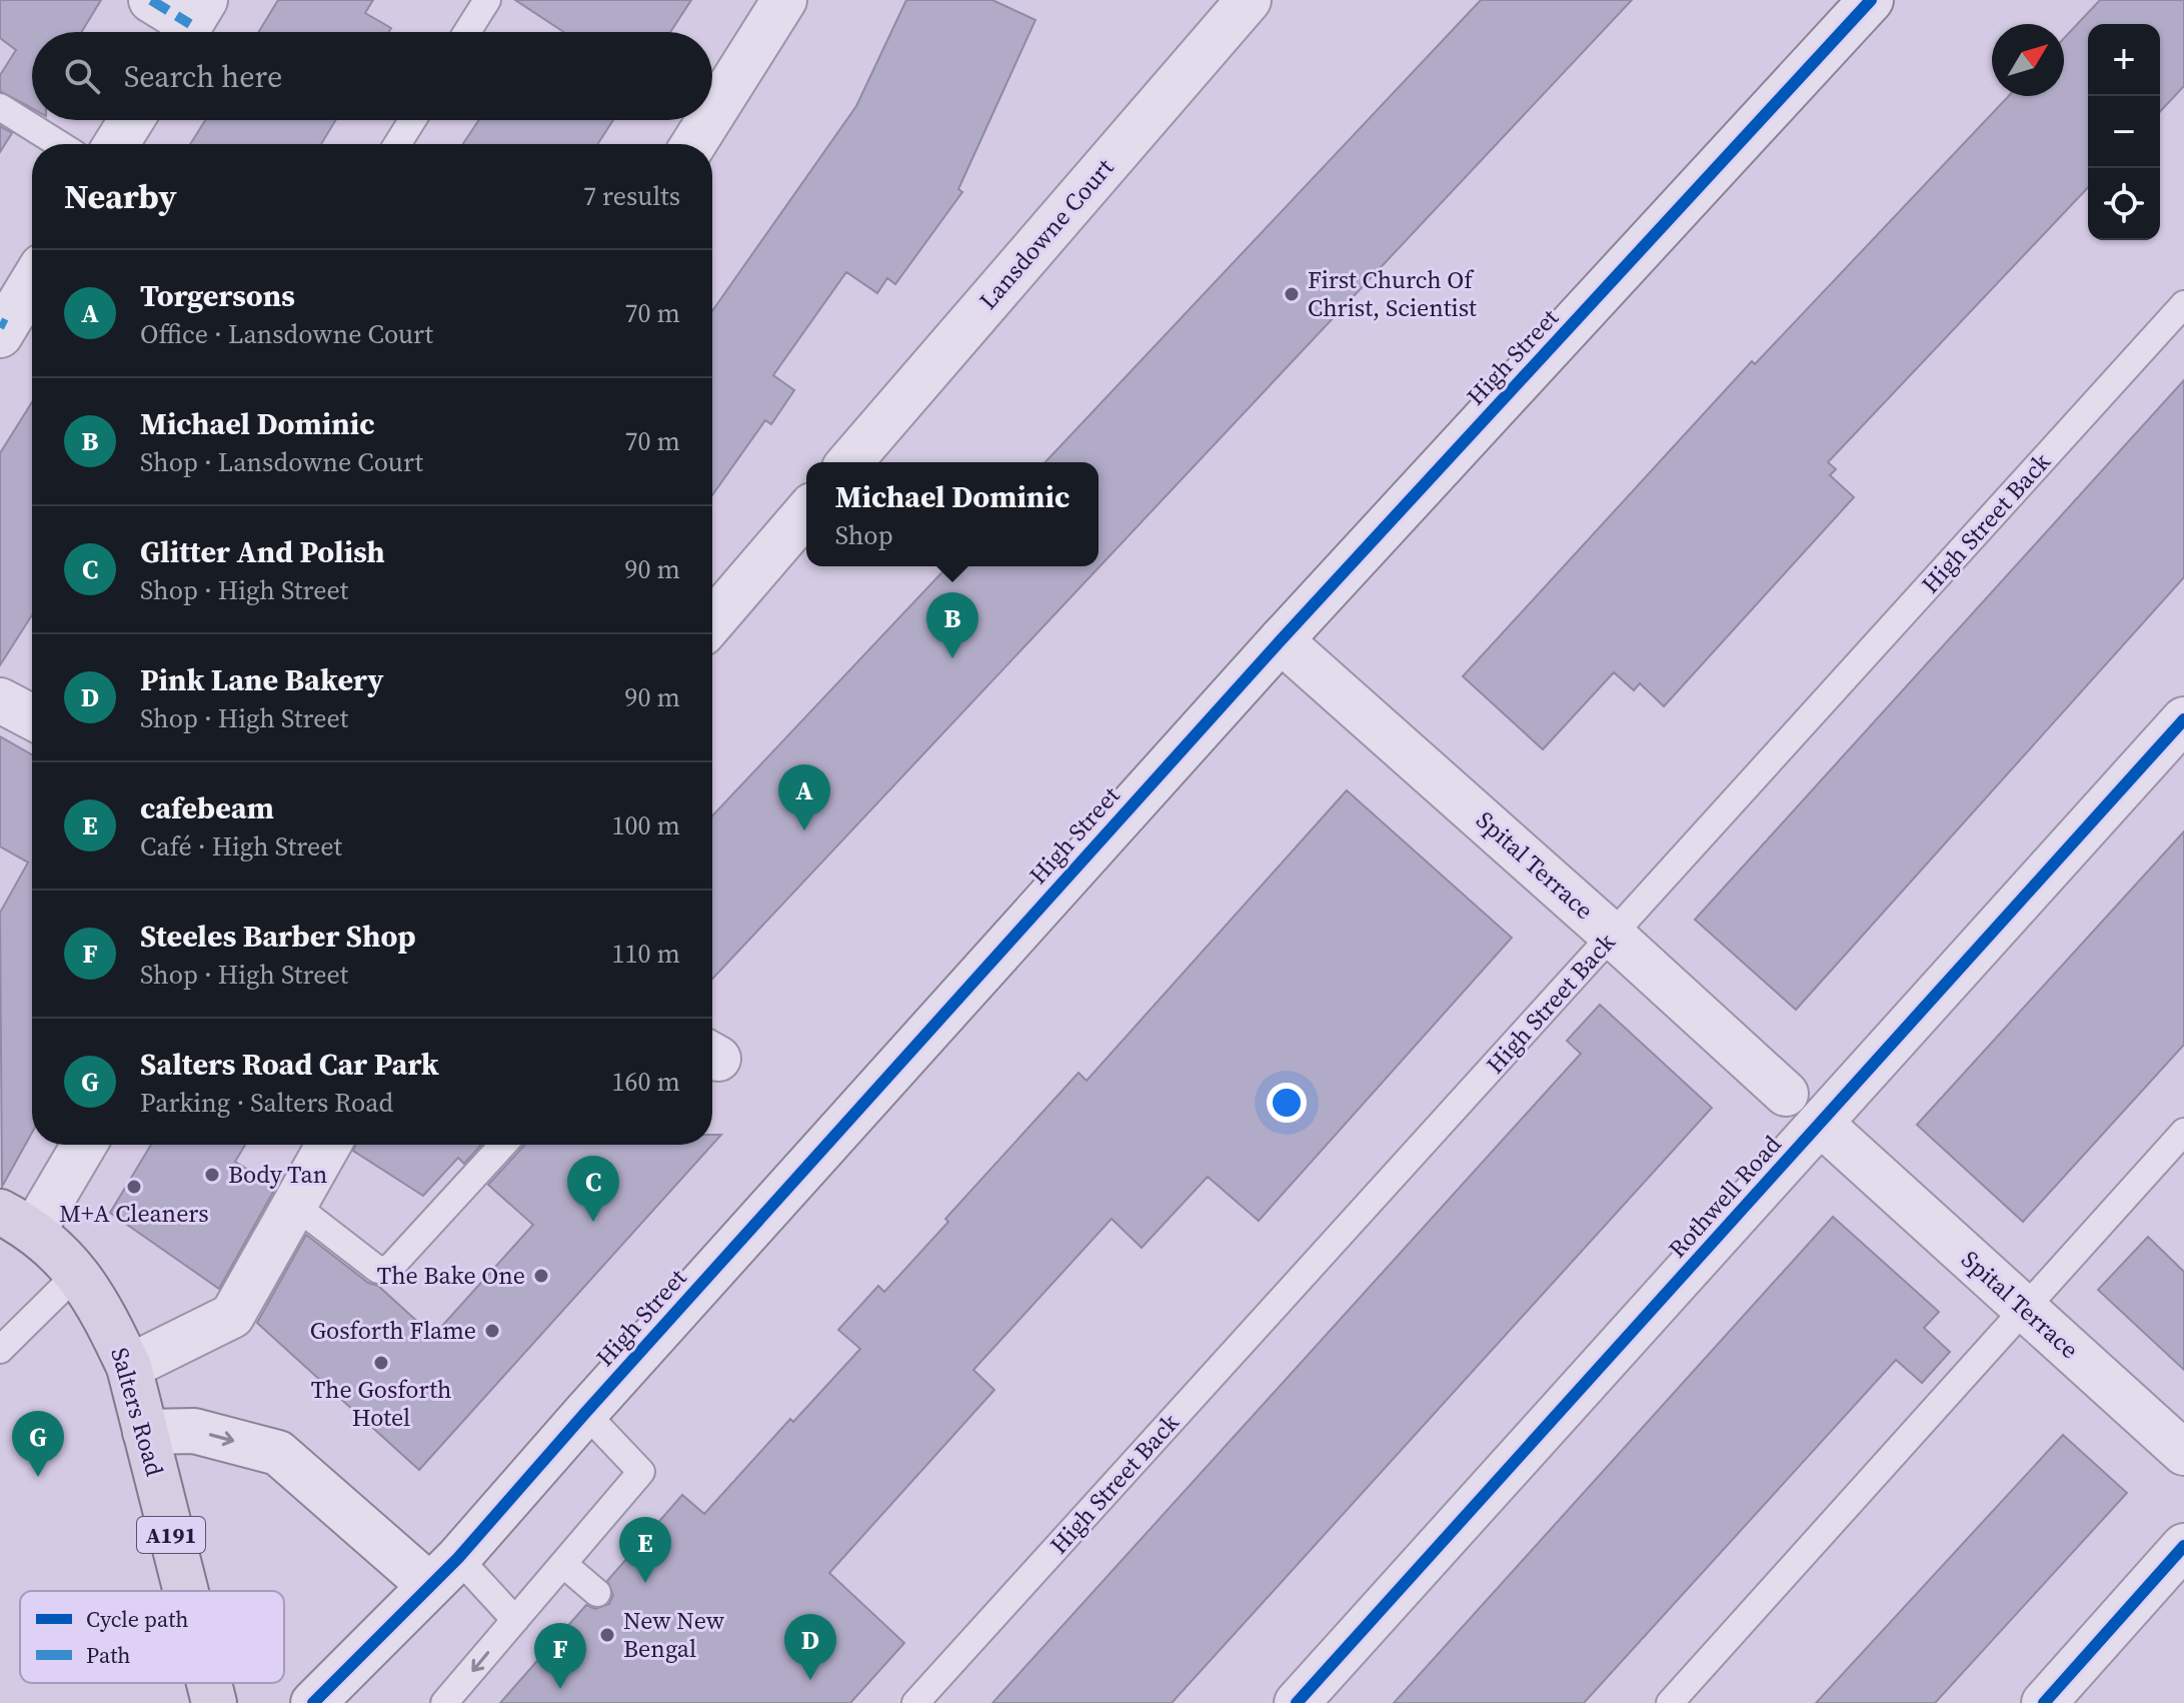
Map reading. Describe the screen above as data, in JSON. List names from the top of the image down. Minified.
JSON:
{"streets":{"main road":["Salters Road","A191"],"street":["Lansdowne Court","High Street","Spital Terrace","Rothwell Road"],"lane":["High Street Back"]},"crossings":[["High Street","Spital Terrace"],["High Street Back","Spital Terrace"],["Spital Terrace","Rothwell Road"]],"places":["First Church Of Christ, Scientist","Body Tan","M+A Cleaners","The Bake One","Gosforth Flame","The Gosforth Hotel","New New Bengal"],"legend":["Cycle path","Path"],"north":"top right","page":{"map_buttons":["+","−"],"search":"Search here","heading":["Nearby","7 results"],"list":[{"mark":"A","name":"Torgersons","note":"Office · Lansdowne Court","value":"70 m"},{"mark":"B","name":"Michael Dominic","note":"Shop · Lansdowne Court","value":"70 m"},{"mark":"C","name":"Glitter And Polish","note":"Shop · High Street","value":"90 m"},{"mark":"D","name":"Pink Lane Bakery","note":"Shop · High Street","value":"90 m"},{"mark":"E","name":"cafebeam","note":"Café · High Street","value":"100 m"},{"mark":"F","name":"Steeles Barber Shop","note":"Shop · High Street","value":"110 m"},{"mark":"G","name":"Salters Road Car Park","note":"Parking · Salters Road","value":"160 m"}],"popup":["Michael Dominic","Shop"],"pins":["B","A","C","G","E","D","F"]}}
